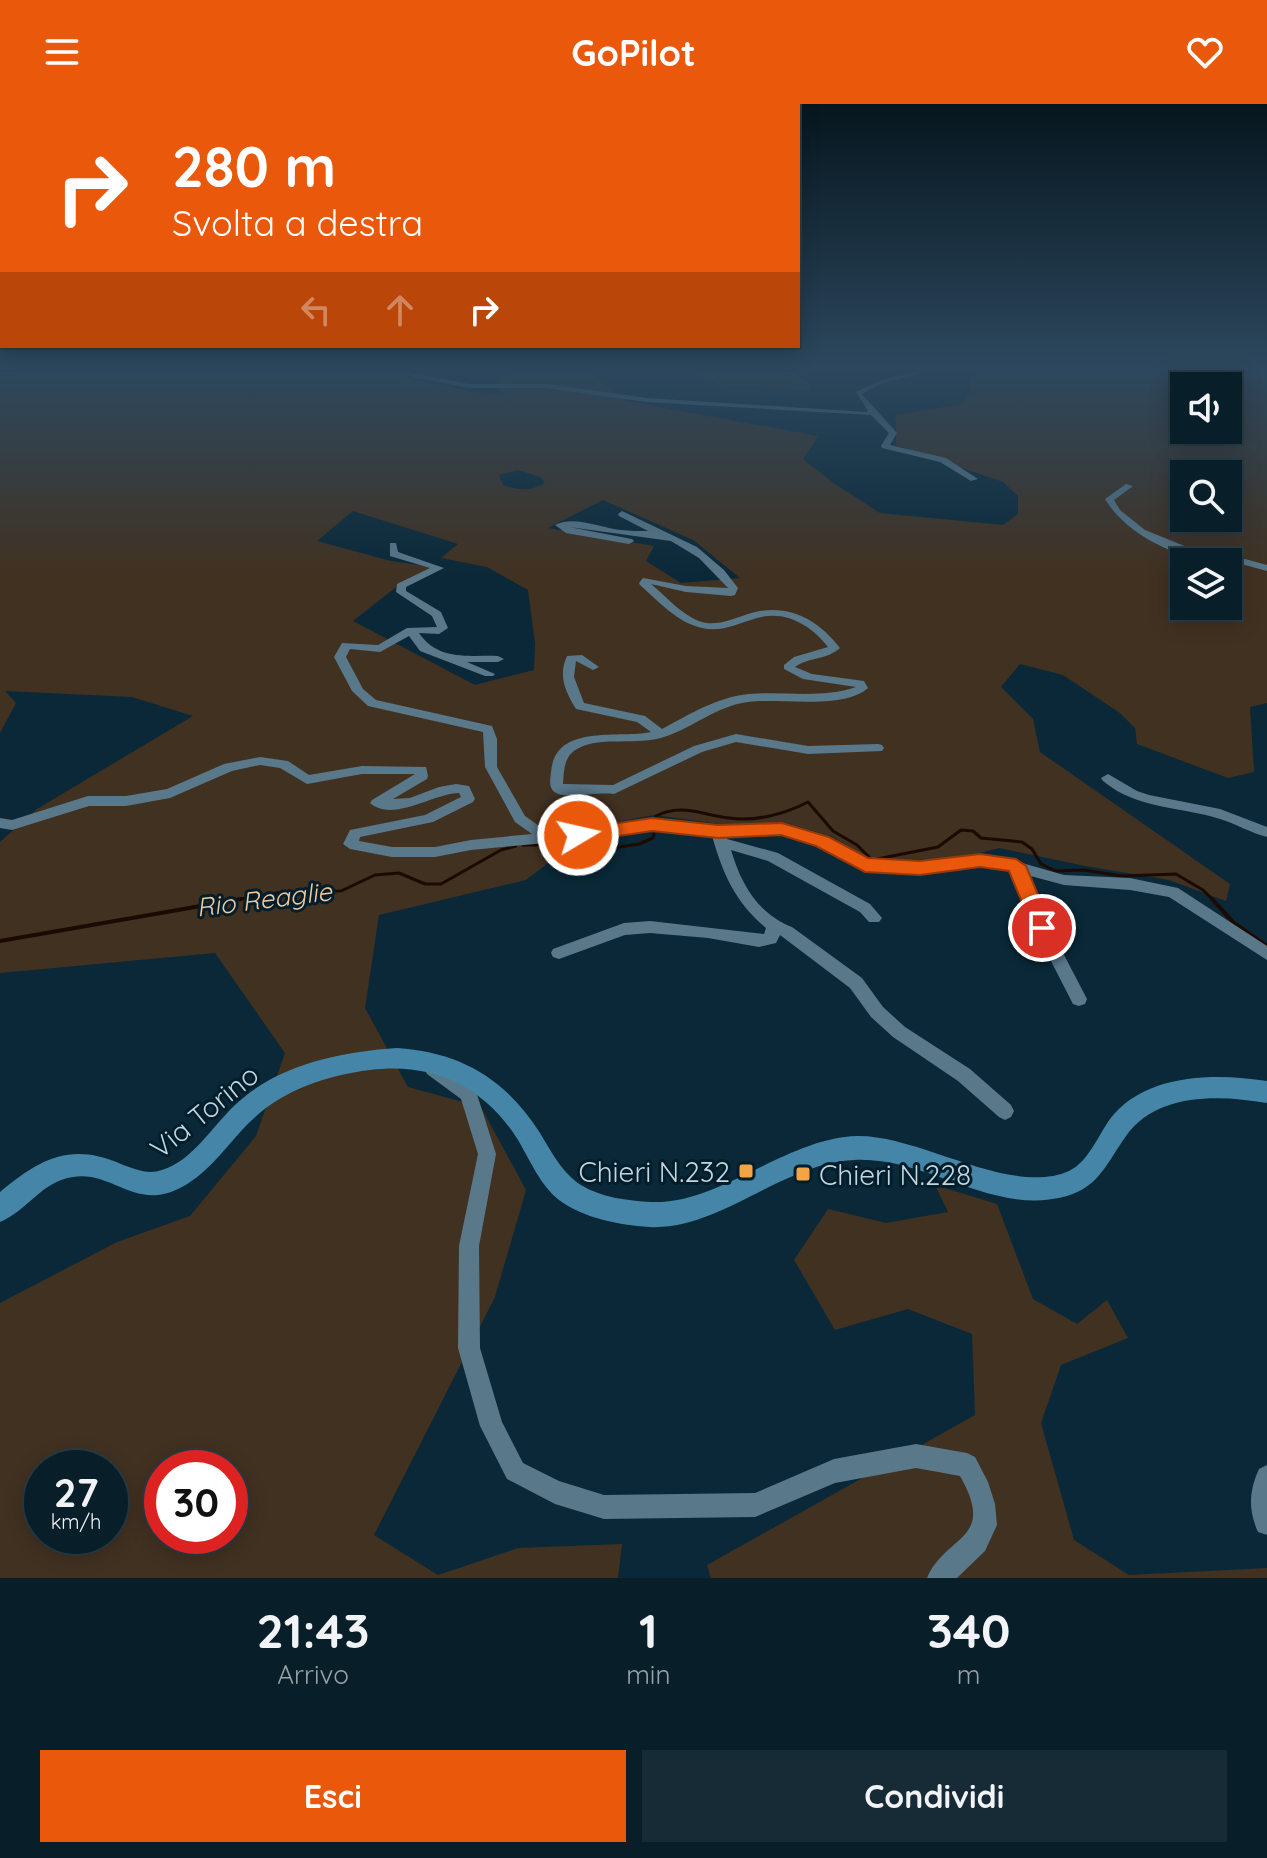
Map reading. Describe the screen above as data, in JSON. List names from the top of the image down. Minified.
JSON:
{"streets":{"main road":["Via Torino"]},"water":["Rio Reaglie"],"places":{"transit":["Chieri N.232","Chieri N.228"]},"page":{"header":"GoPilot","turn":["280 m","Svolta a destra"],"speed":"27 km/h","limit":"30","eta":["21:43","Arrivo","1","min","340","m"],"buttons":["Esci","Condividi"]}}
